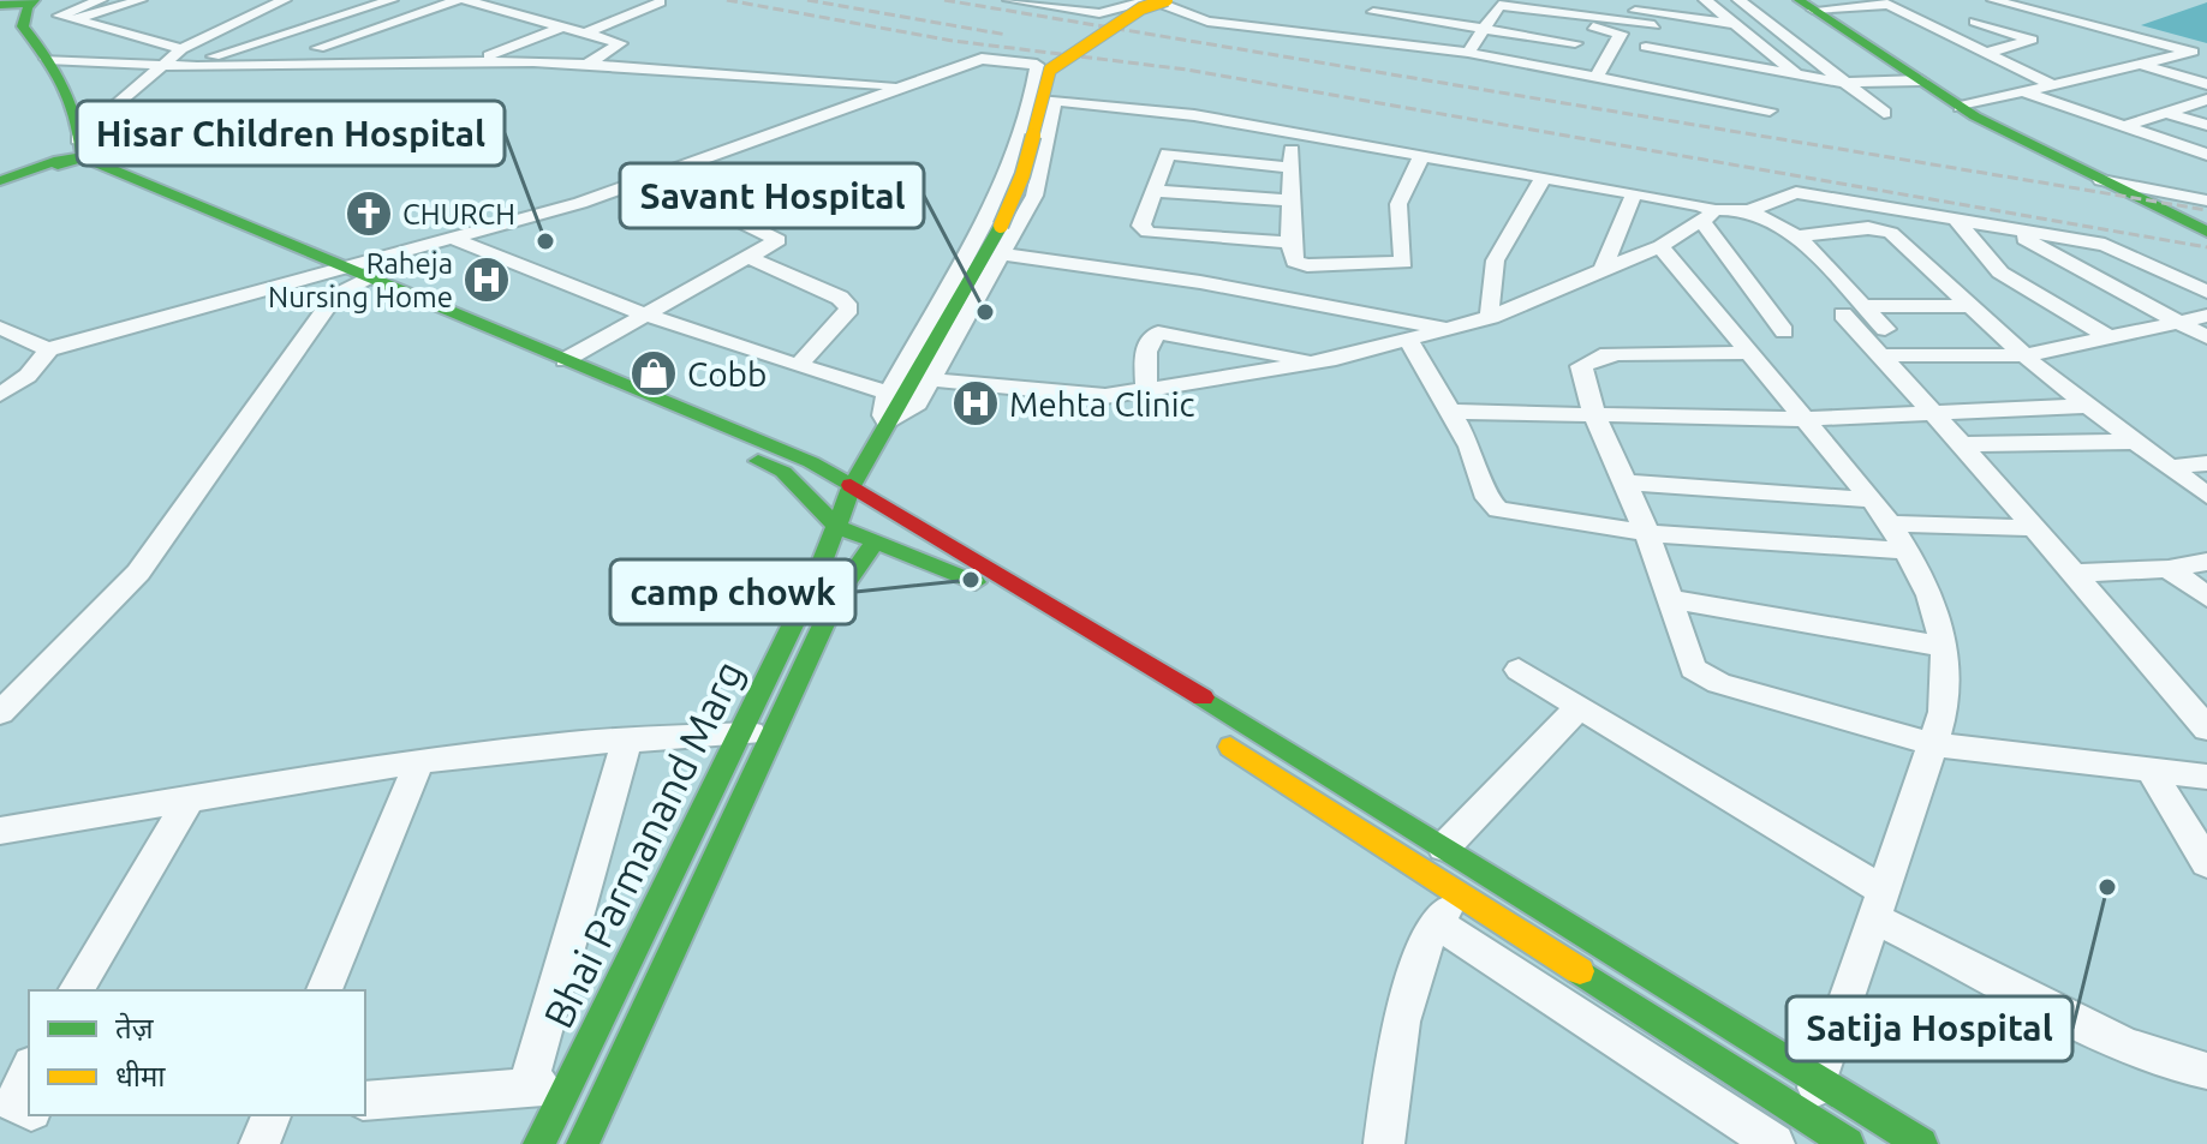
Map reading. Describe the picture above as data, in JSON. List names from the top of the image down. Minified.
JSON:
{"streets":{"main road":["Bhai Parmanand Marg"]},"places":{"church":["CHURCH"],"other":["Hisar Children Hospital","Savant Hospital","camp chowk","Satija Hospital"],"hospital":["Raheja Nursing Home","Mehta Clinic"],"shop":["Cobb"]},"legend":["तेज़","धीमा"]}
